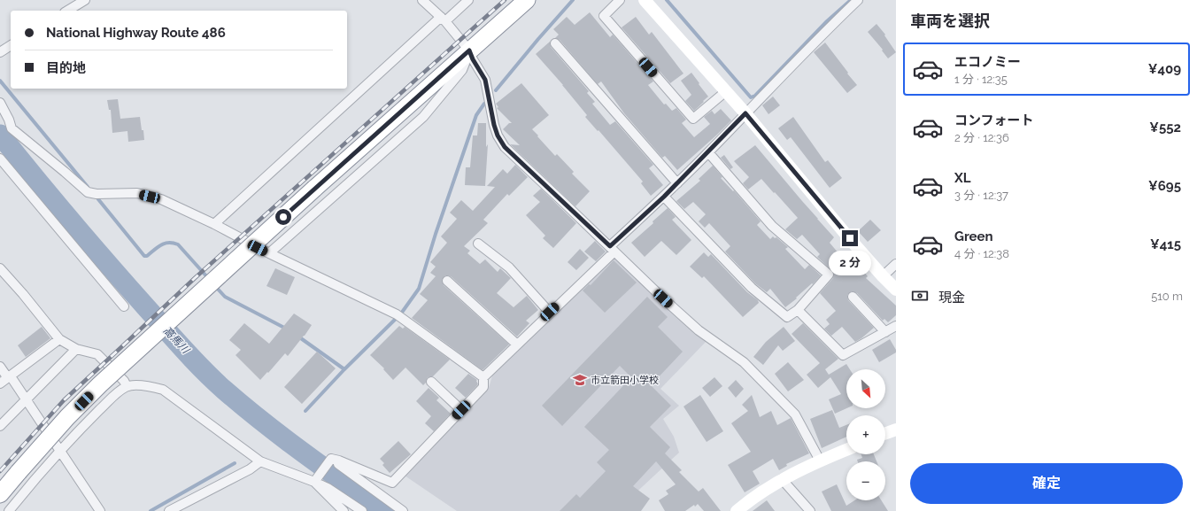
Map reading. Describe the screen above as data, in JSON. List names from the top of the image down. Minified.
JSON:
{"water":["高馬川"],"places":{"school or university":["市立箭田小学校"]},"north":"bottom right","page":{"heading":"車両を選択","banner":["National Highway Route 486","目的地"],"list":[{"name":"エコノミー","note":"1 分 · 12:35","value":"¥409"},{"name":"コンフォート","note":"2 分 · 12:36","value":"¥552"},{"name":"XL","note":"3 分 · 12:37","value":"¥695"},{"name":"Green","note":"4 分 · 12:38","value":"¥415"}],"bubble":"2 分","pay":["現金","510 m"],"map_buttons":["+","−"],"buttons":"確定"}}
